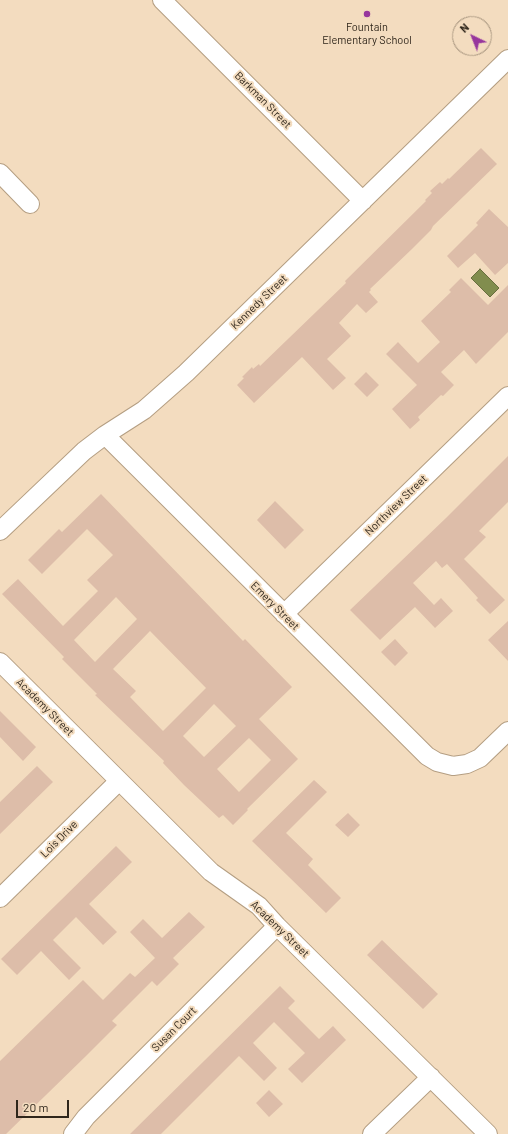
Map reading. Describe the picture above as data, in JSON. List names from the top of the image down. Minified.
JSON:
{"streets":{"street":["Barkman Street","Kennedy Street","Northview Street","Emery Street","Academy Street","Lois Drive","Susan Court"]},"crossings":[["Barkman Street","Kennedy Street"],["Kennedy Street","Emery Street"],["Northview Street","Emery Street"],["Academy Street","Lois Drive"],["Academy Street","Susan Court"]],"places":["Fountain Elementary School"],"scale_bar":"20 m","north":"top left"}
